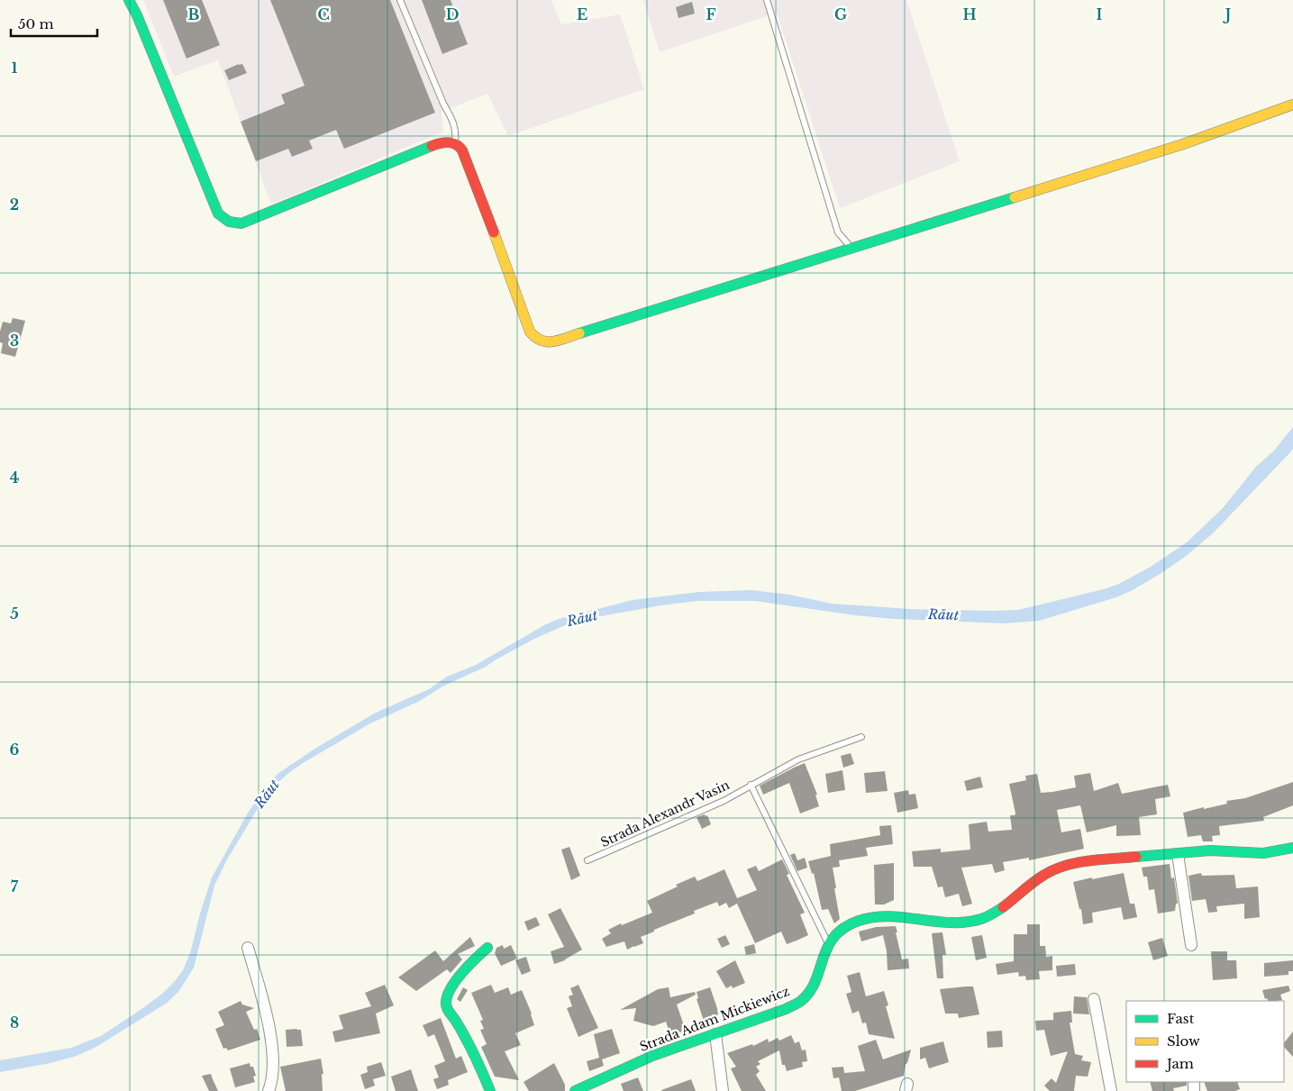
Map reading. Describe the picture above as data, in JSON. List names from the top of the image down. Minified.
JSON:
{"streets":{"street":["Strada Adam Mickiewicz"],"lane":["Strada Alexandr Vasin"]},"water":["Răut"],"legend":["Fast","Slow","Jam"],"scale_bar":"50 m","grid":{"columns":["B","C","D","E","F","G","H","I","J"],"rows":["1","2","3","4","5","6","7","8"]}}
